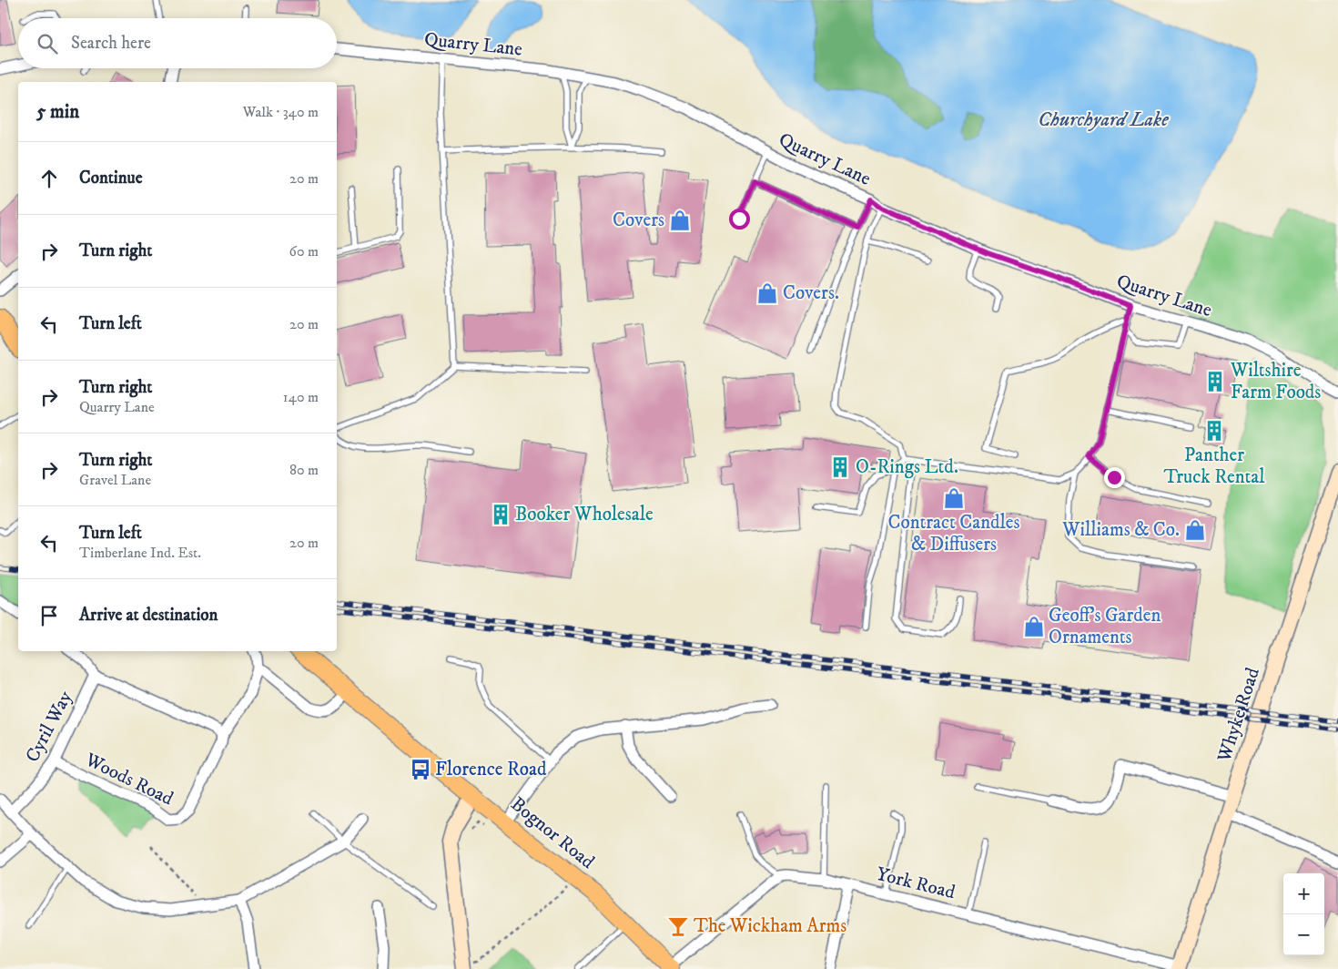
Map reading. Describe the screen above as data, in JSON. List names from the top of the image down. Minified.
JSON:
{"streets":{"main road":["Whyke Road","Bognor Road"],"street":["Quarry Lane","Cyril Way","Woods Road","York Road"]},"crossings":[["Whyke Road","York Road"],["Cyril Way","Woods Road"]],"water":["Churchyard Lake"],"places":{"shop":["Covers","Covers.","Contract Candles & Diffusers","Williams & Co.","Geoff's Garden Ornaments"],"building":["Wiltshire Farm Foods","Panther Truck Rental","O-Rings Ltd.","Booker Wholesale"],"bus stop":["Florence Road"],"bar":["The Wickham Arms"]},"page":{"search":"Search here","heading":["5 min","Walk · 340 m"],"list":[["Continue","20 m"],["Turn right","60 m"],["Turn left","20 m"],["Turn right","Quarry Lane","140 m"],["Turn right","Gravel Lane","80 m"],["Turn left","Timberlane Ind. Est.","20 m"],"Arrive at destination"],"map_buttons":["+","−"]}}
